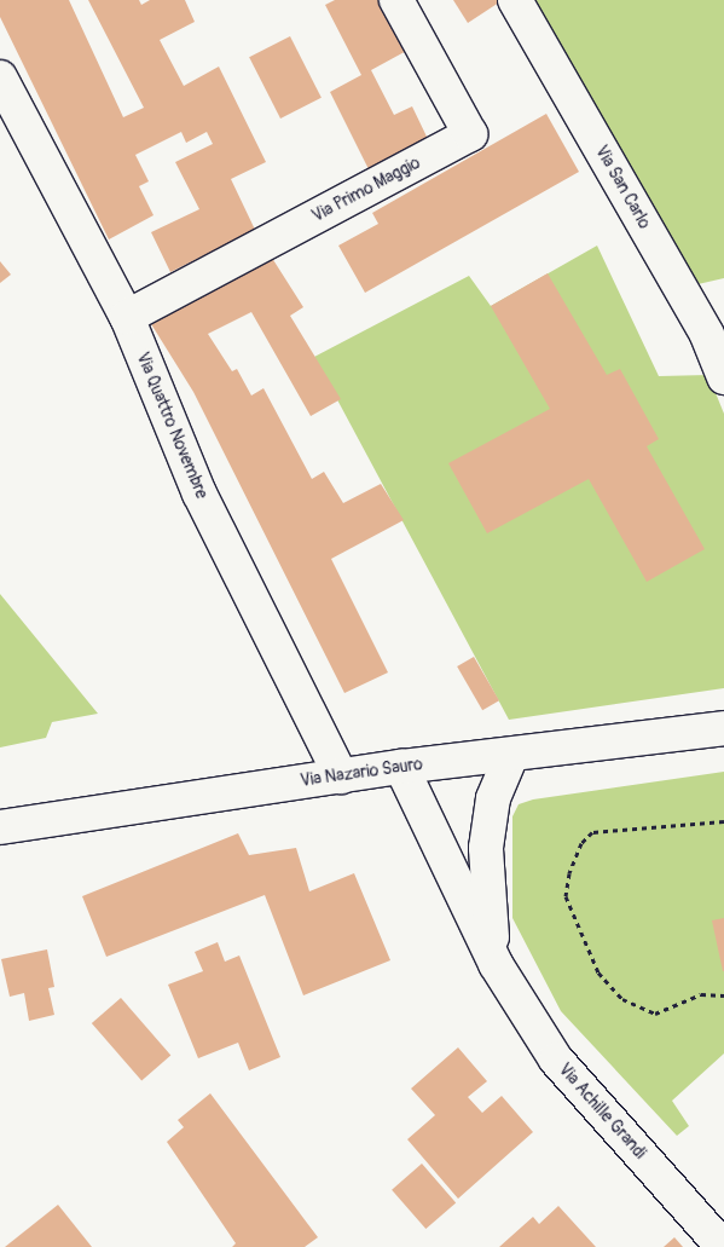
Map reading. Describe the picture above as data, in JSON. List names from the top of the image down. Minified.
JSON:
{"streets":{"street":["Via San Carlo","Via Primo Maggio","Via Quattro Novembre","Via Nazario Sauro","Via Achille Grandi"]},"crossings":[["Via Primo Maggio","Via Quattro Novembre"],["Via Quattro Novembre","Via Nazario Sauro"],["Via Nazario Sauro","Via Achille Grandi"]]}
